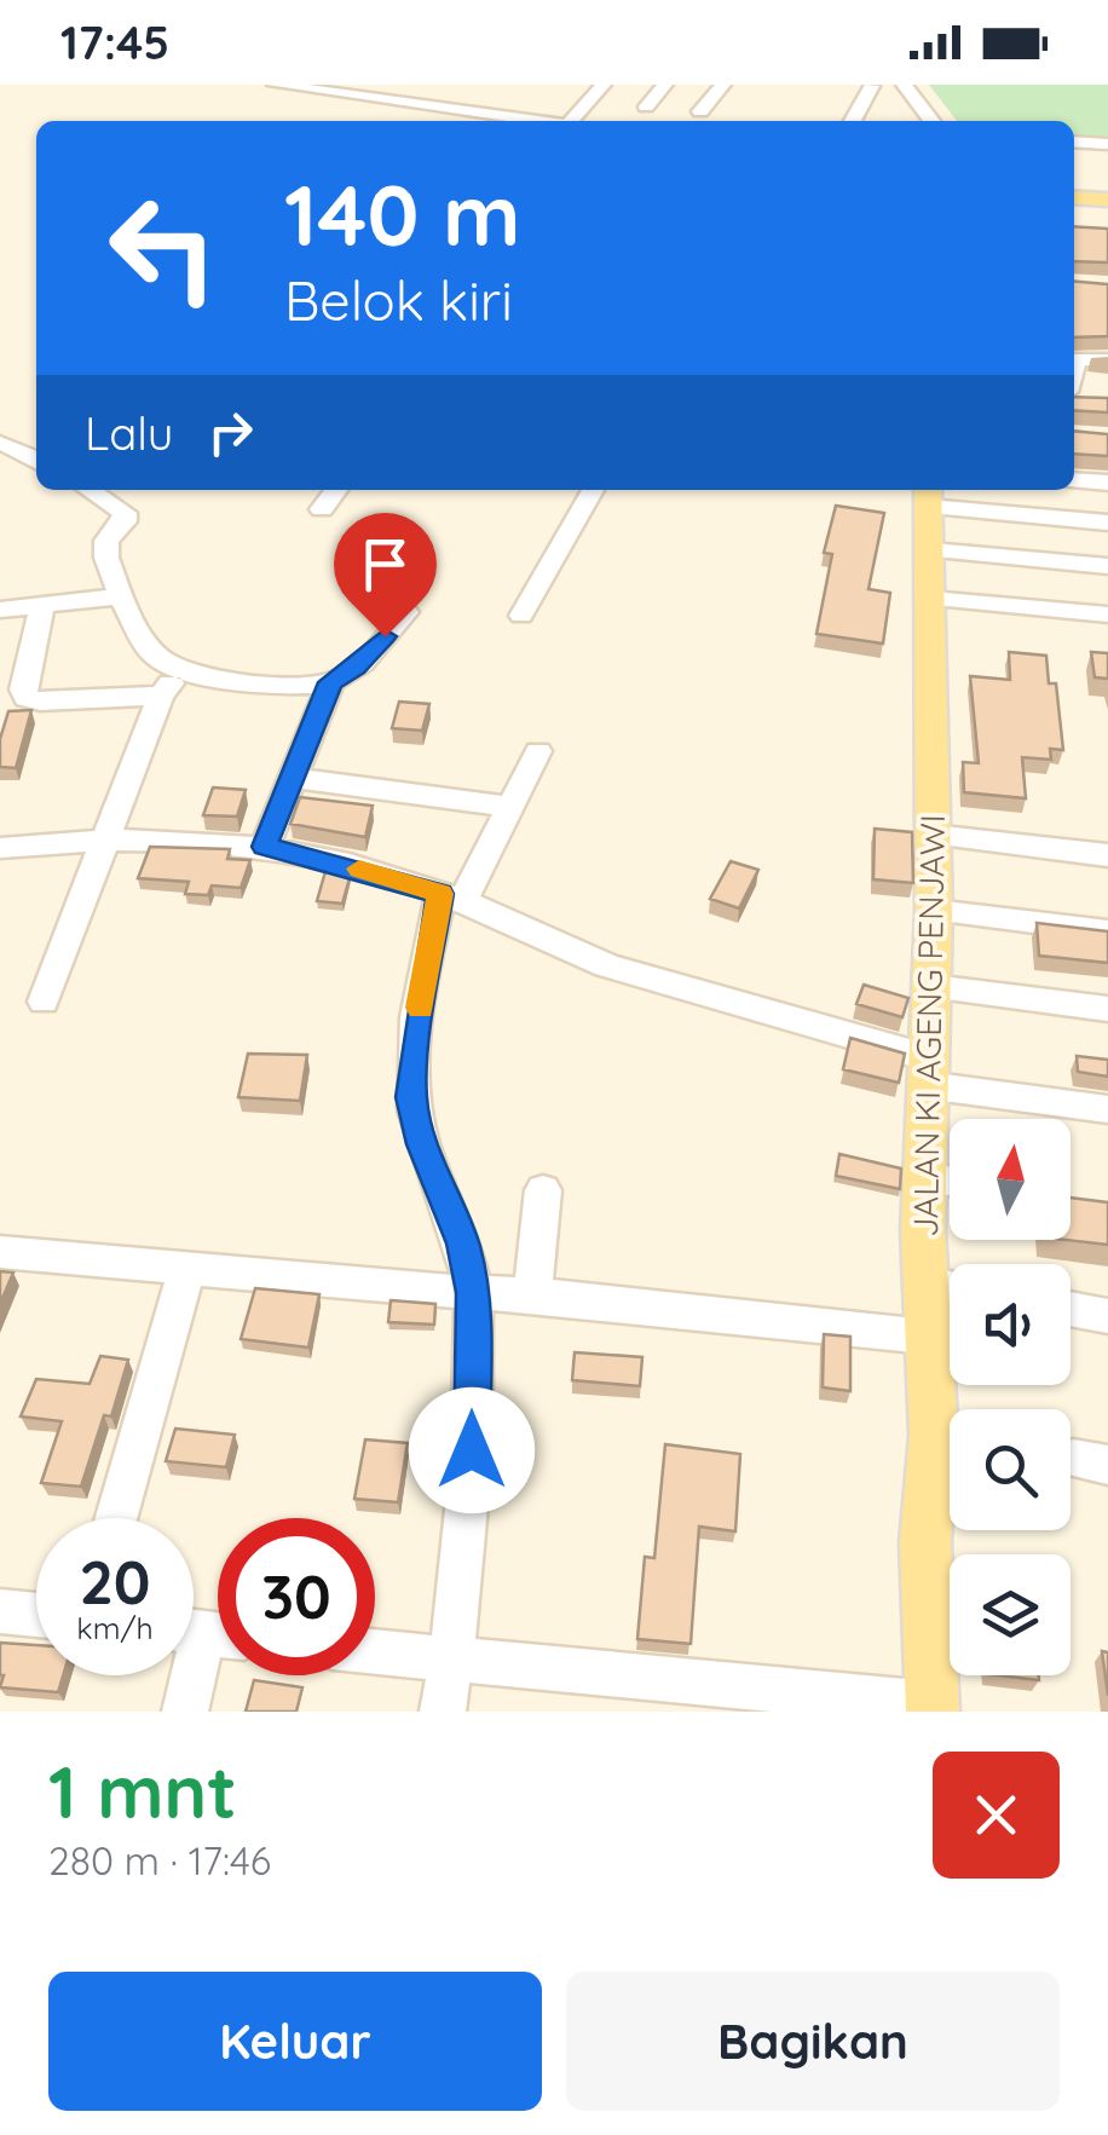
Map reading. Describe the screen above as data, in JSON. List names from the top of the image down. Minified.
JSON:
{"streets":{"main road":["JALAN KI AGENG PENJAWI"]},"north":"top","page":{"status":"17:45","turn":["140 m","Belok kiri"],"then":"Lalu","speed":"20 km/h","limit":"30","heading":["1 mnt","280 m · 17:46"],"buttons":["Keluar","Bagikan"]}}
